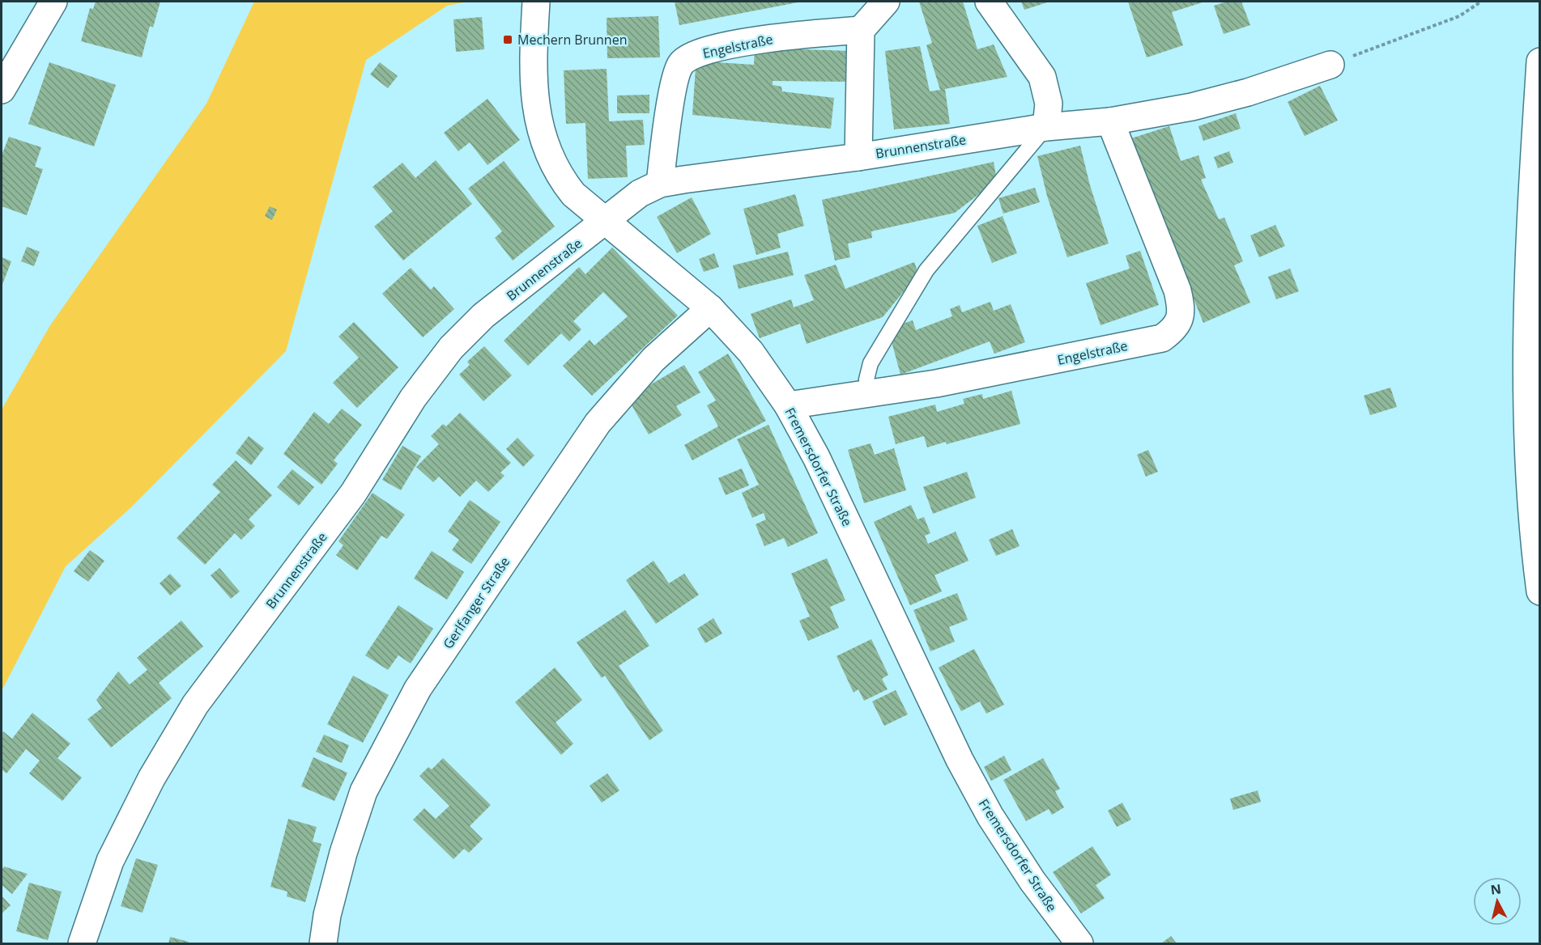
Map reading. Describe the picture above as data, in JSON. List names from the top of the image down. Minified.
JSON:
{"streets":{"street":["Engelstraße","Brunnenstraße","Fremersdorfer Straße","Gerlfanger Straße"]},"crossings":[["Engelstraße","Brunnenstraße"],["Engelstraße","Fremersdorfer Straße"],["Brunnenstraße","Fremersdorfer Straße"],["Fremersdorfer Straße","Gerlfanger Straße"]],"places":{"transit":["Mechern Brunnen"]},"north":"top"}
